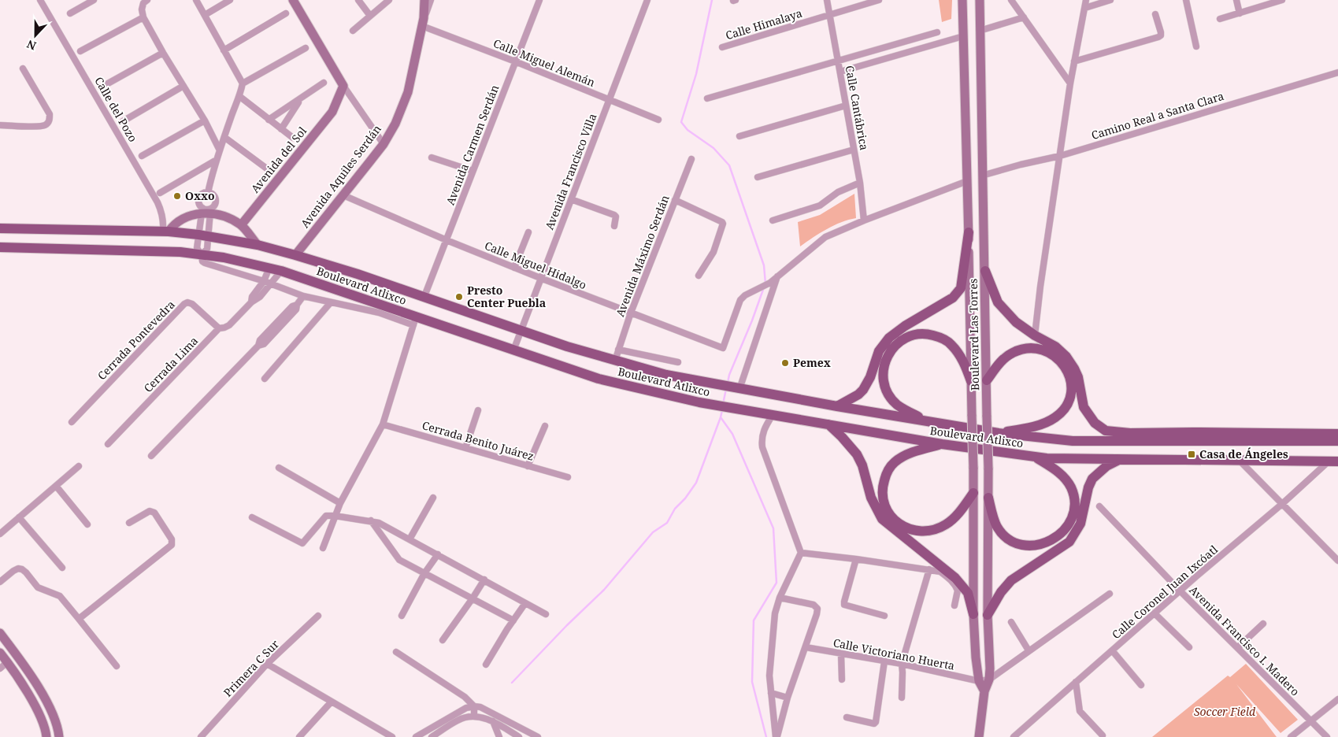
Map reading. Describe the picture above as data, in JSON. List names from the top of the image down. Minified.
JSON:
{"streets":{"main road":["Avenida del Sol","Avenida Aquiles Serdán","Boulevard Atlixco","Boulevard Las Torres"],"street":["Calle Himalaya","Calle Miguel Alemán","Calle Cantábrica","Calle del Pozo","Camino Real a Santa Clara","Avenida Carmen Serdán","Avenida Francisco Villa","Avenida Máximo Serdán","Calle Miguel Hidalgo","Cerrada Pontevedra","Cerrada Lima","Cerrada Benito Juárez","Calle Coronel Juan Ixcóatl","Avenida Francisco I. Madero","Calle Victoriano Huerta","Primera C Sur"]},"crossings":[["Calle Himalaya","Calle Cantábrica"],["Calle Miguel Alemán","Avenida Carmen Serdán"],["Calle Miguel Alemán","Avenida Francisco Villa"],["Calle Miguel Alemán","Avenida Aquiles Serdán"],["Calle del Pozo","Boulevard Atlixco"],["Camino Real a Santa Clara","Boulevard Las Torres"],["Avenida Carmen Serdán","Calle Miguel Hidalgo"],["Avenida Carmen Serdán","Boulevard Atlixco"],["Avenida Francisco Villa","Calle Miguel Hidalgo"],["Avenida Francisco Villa","Boulevard Atlixco"],["Avenida Aquiles Serdán","Calle Miguel Hidalgo"],["Avenida Aquiles Serdán","Boulevard Atlixco"],["Avenida Máximo Serdán","Calle Miguel Hidalgo"],["Avenida Máximo Serdán","Boulevard Atlixco"],["Boulevard Atlixco","Cerrada Lima"],["Boulevard Atlixco","Calle Coronel Juan Ixcóatl"],["Boulevard Las Torres","Calle Victoriano Huerta"],["Cerrada Pontevedra","Cerrada Lima"],["Calle Coronel Juan Ixcóatl","Avenida Francisco I. Madero"]],"parks":["Soccer Field"],"places":{"other":["Oxxo","Presto Center Puebla","Pemex"],"transit":["Casa de Ángeles"]},"north":"bottom"}
